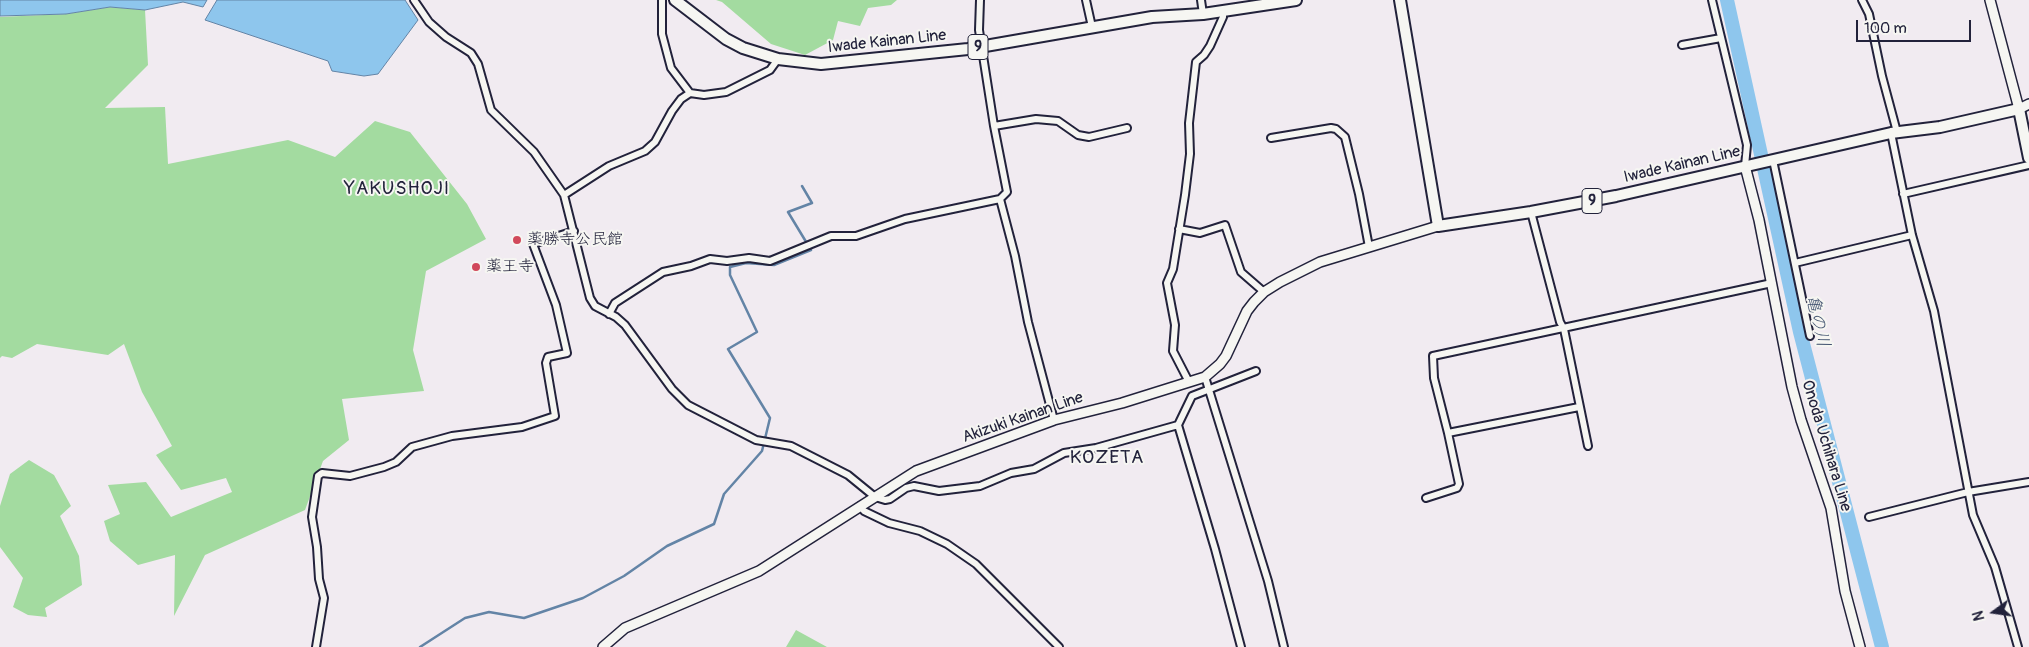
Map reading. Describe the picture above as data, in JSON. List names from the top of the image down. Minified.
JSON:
{"streets":{"main road":["Iwade Kainan Line","9","Akizuki Kainan Line","Onoda Uchihara Line"]},"crossings":[["Iwade Kainan Line","Akizuki Kainan Line"],["Iwade Kainan Line","Onoda Uchihara Line"]],"districts":["YAKUSHOJI","KOZETA"],"water":["亀の川"],"places":["薬勝寺公民館","薬王寺"],"scale_bar":"100 m","north":"left"}
